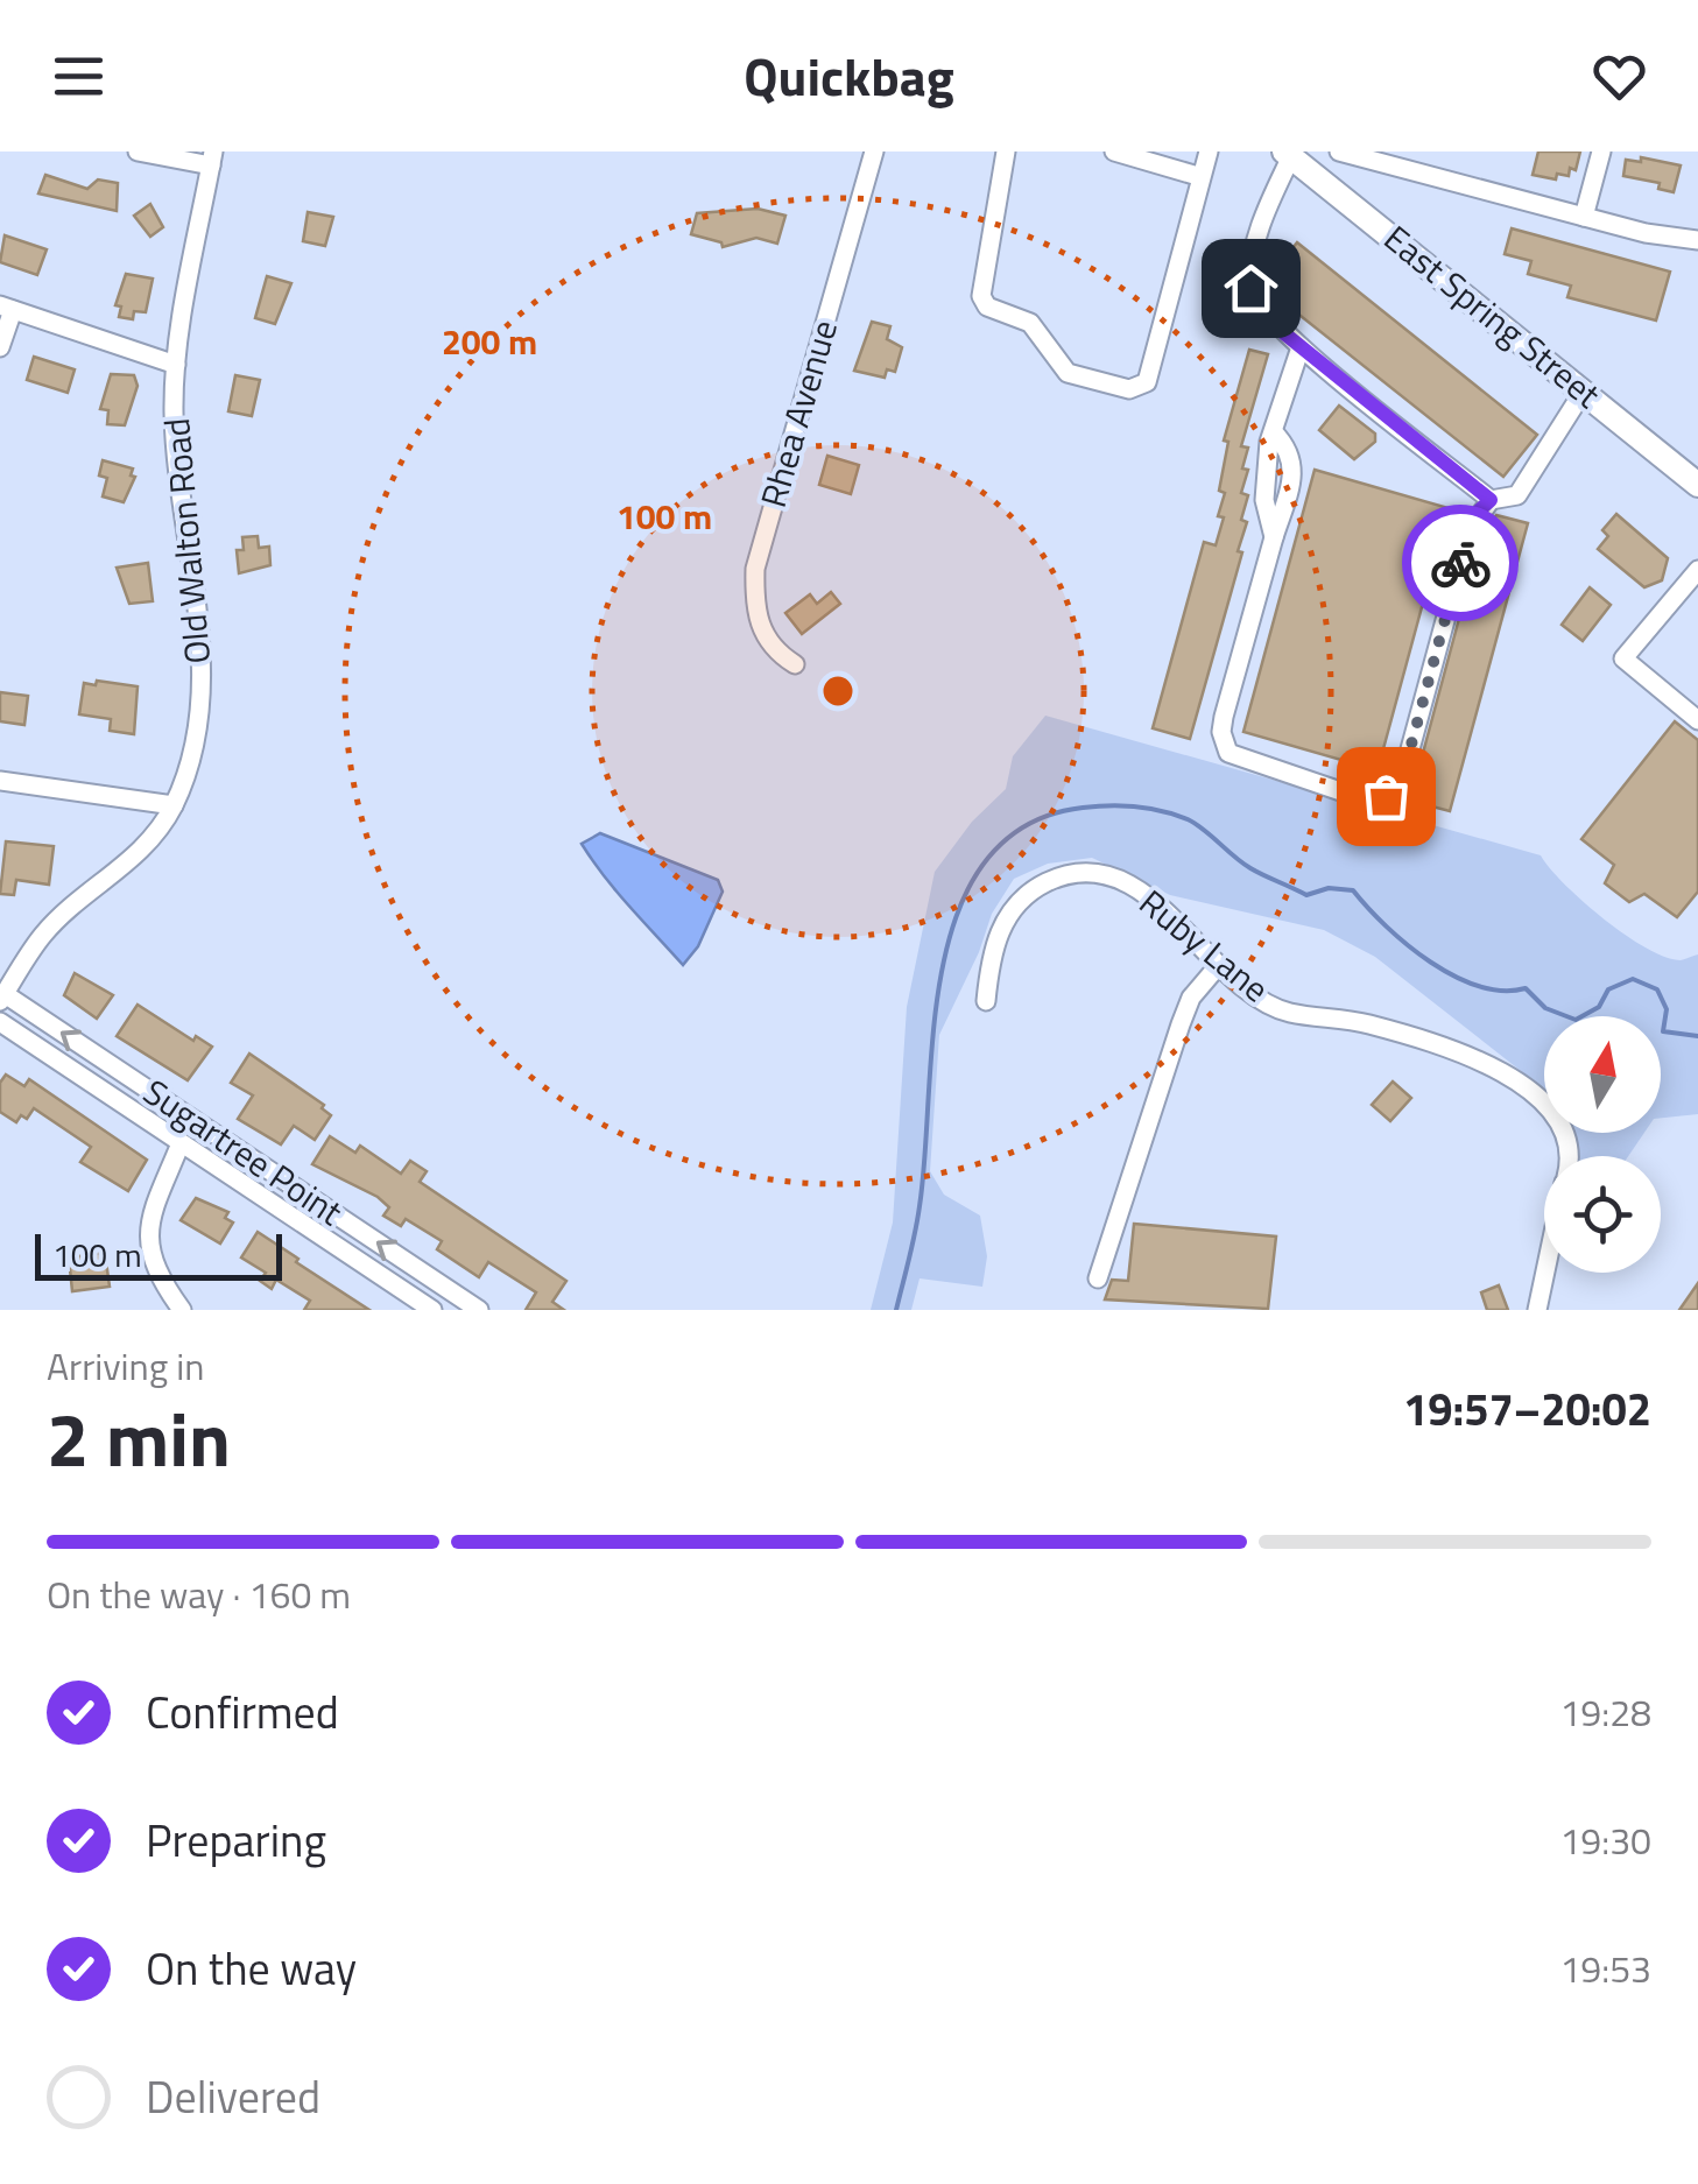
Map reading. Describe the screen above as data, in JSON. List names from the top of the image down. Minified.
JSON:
{"streets":{"main road":["East Spring Street"],"street":["Rhea Avenue","Old Walton Road","Ruby Lane","Sugartree Point"]},"crossings":[["Old Walton Road","Sugartree Point"]],"scale_bar":"100 m","north":"top","page":{"header":"Quickbag","scale":"100 m","heading":["2 min","Arriving in","19:57–20:02"],"bar":"On the way · 160 m","list":[["Confirmed","19:28"],["Preparing","19:30"],["On the way","19:53"],"Delivered"]},"rings":["200 m","100 m"]}
